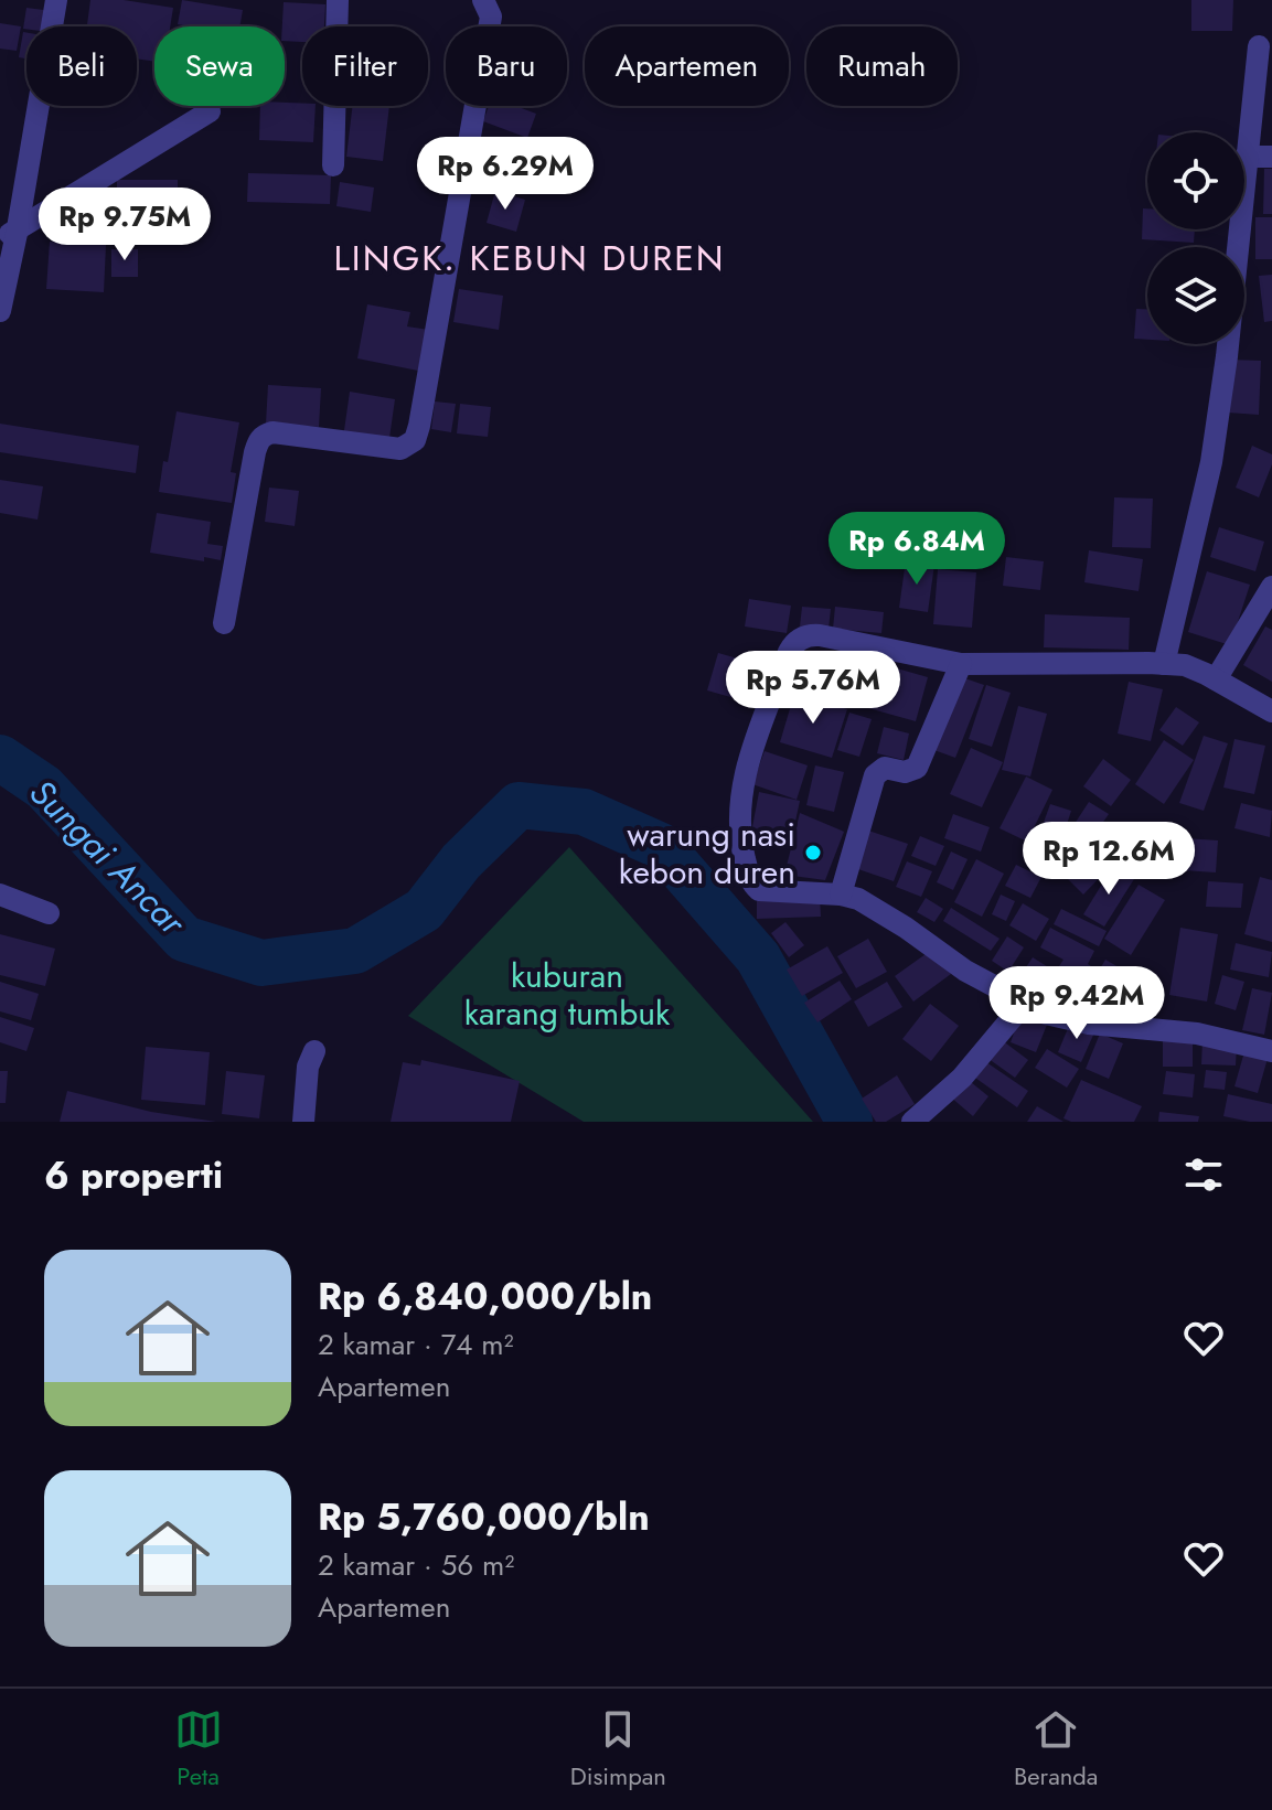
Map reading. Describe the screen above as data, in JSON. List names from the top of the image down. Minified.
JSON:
{"districts":["LINGK. KEBUN DUREN"],"water":["Sungai Ancar"],"parks":["kuburan karang tumbuk"],"places":["warung nasi kebon duren"],"page":{"chip":["Beli","Sewa","Filter","Baru","Apartemen","Rumah"],"price":["Rp 6.29M","Rp 9.75M","Rp 6.84M","Rp 5.76M","Rp 12.6M","Rp 9.42M"],"heading":"6 properti","list":[{"name":"Rp 6,840,000/bln","note":"2 kamar · 74 m² · Apartemen"},{"name":"Rp 5,760,000/bln","note":"2 kamar · 56 m² · Apartemen"}],"tabs":["Peta","Disimpan","Beranda"]}}
